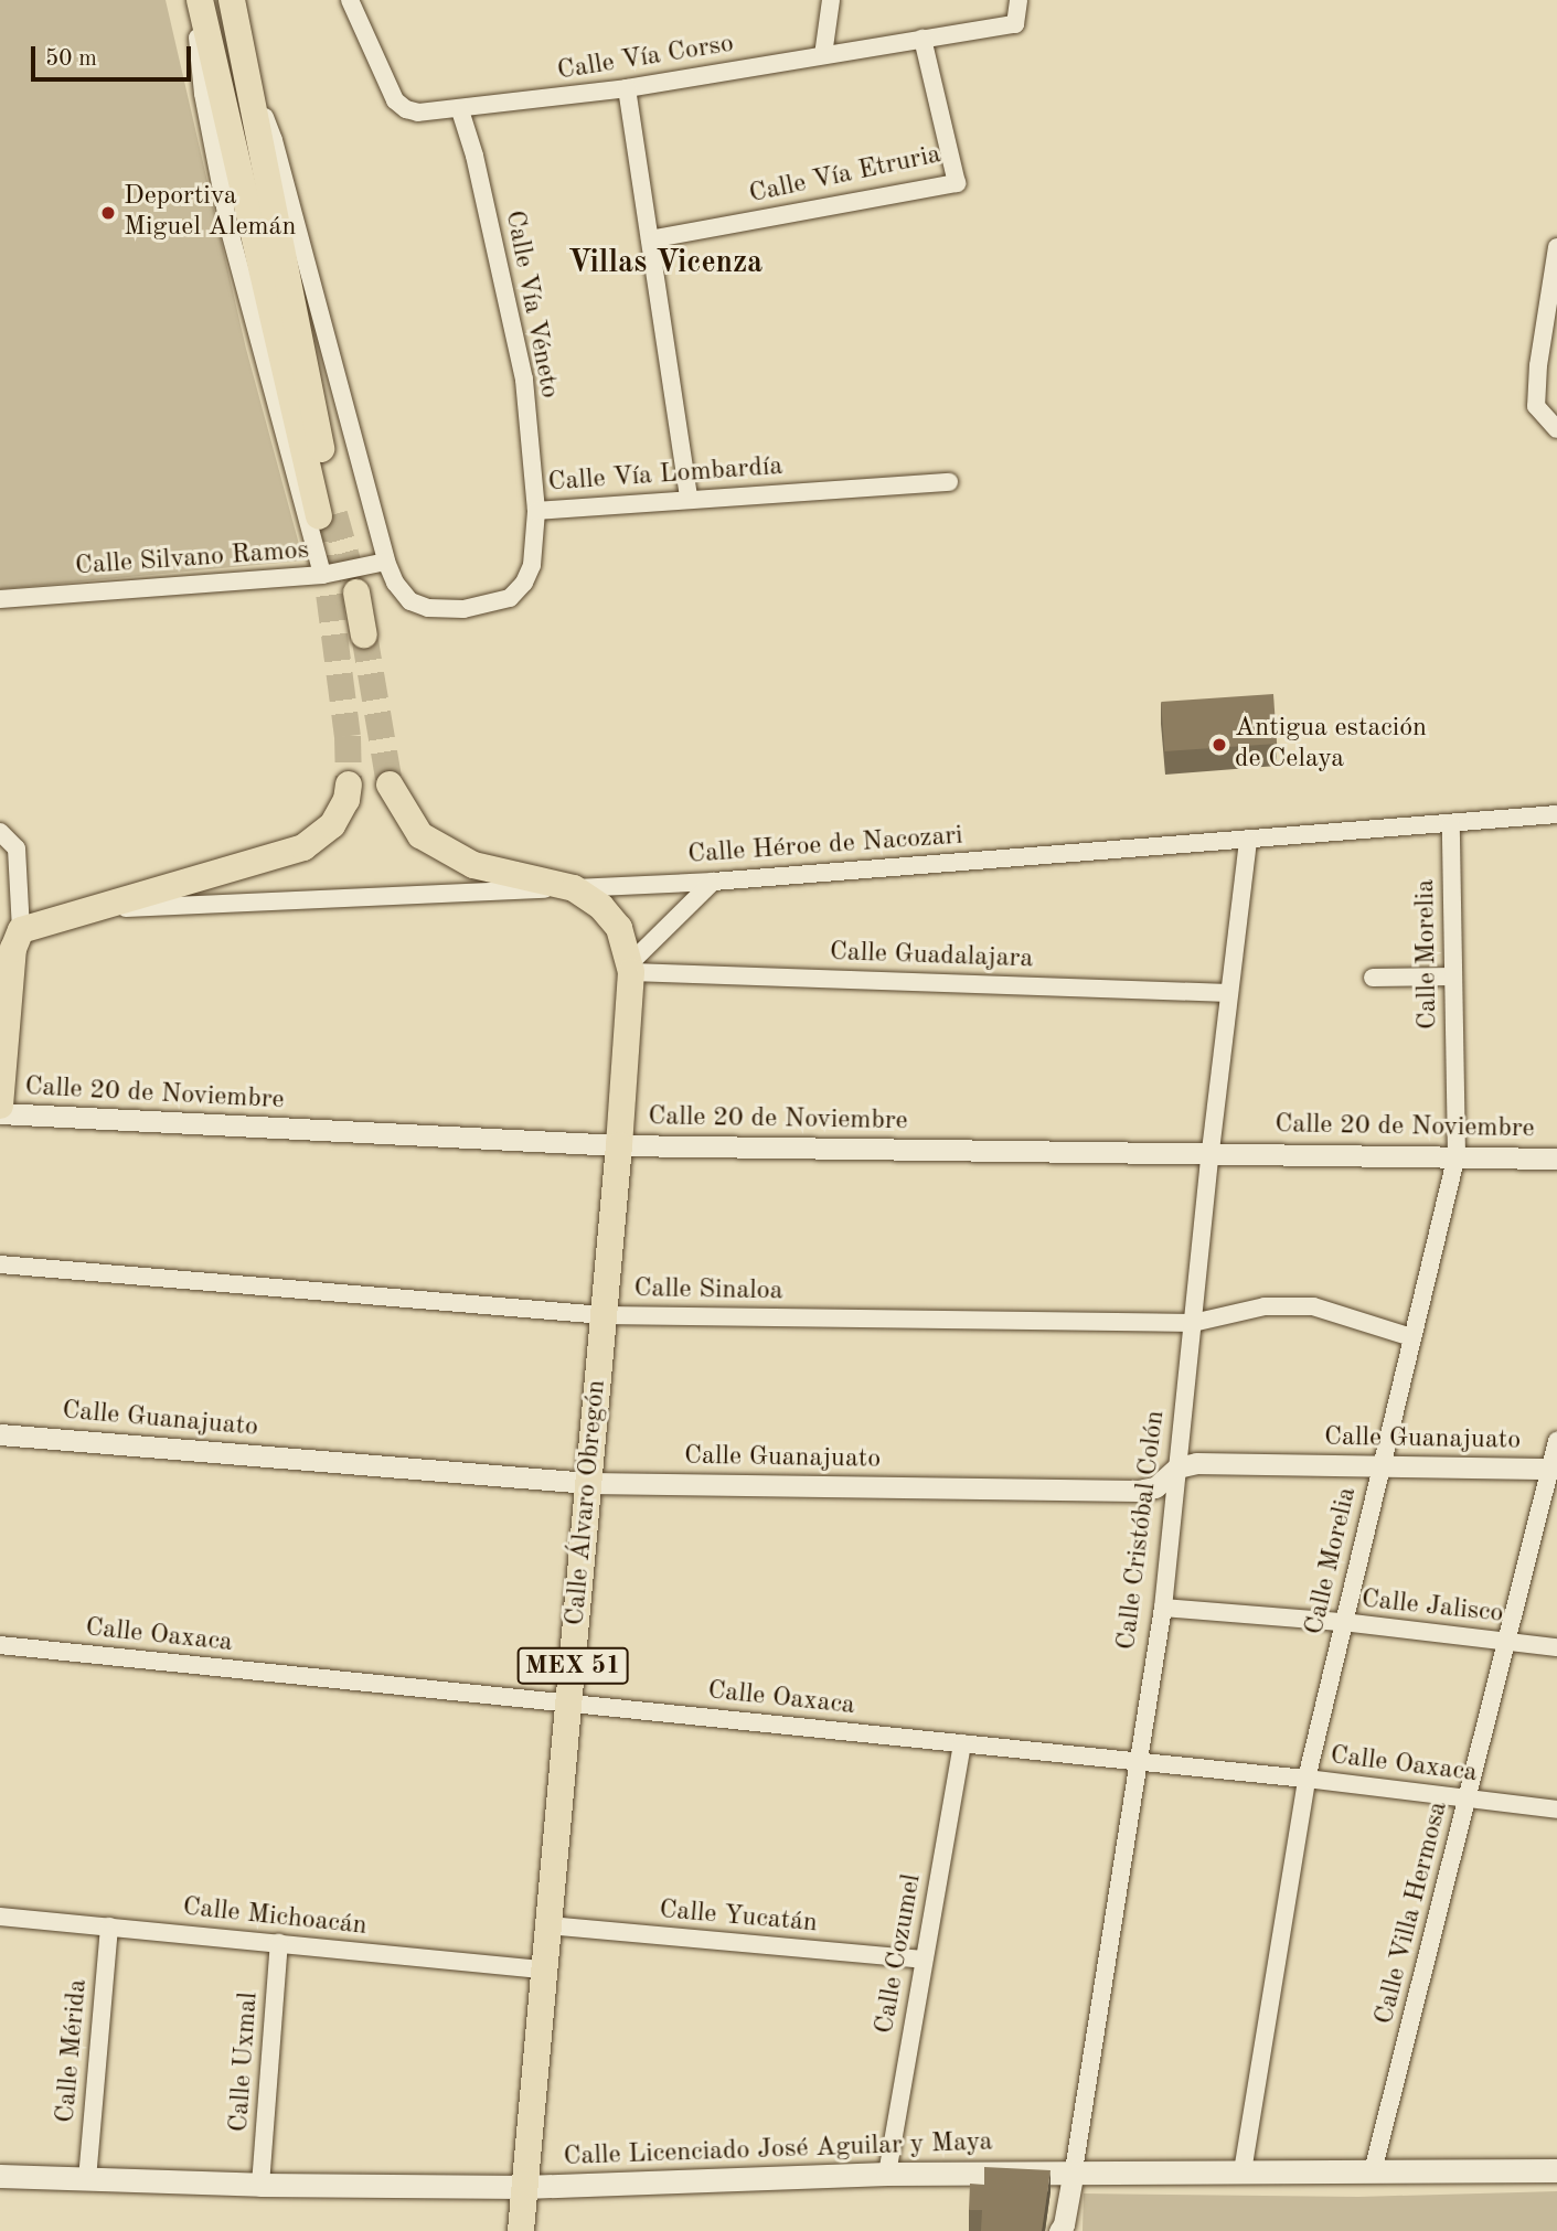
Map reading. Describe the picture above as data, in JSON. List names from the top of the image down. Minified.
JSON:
{"streets":{"main road":["Calle Álvaro Obregón","MEX 51","Calle Licenciado José Aguilar y Maya"],"street":["Calle Vía Corso","Calle Vía Etruria","Calle Vía Véneto","Calle Vía Lombardía","Calle Silvano Ramos","Calle Héroe de Nacozari","Calle Morelia","Calle Guadalajara","Calle 20 de Noviembre","Calle Sinaloa","Calle Guanajuato","Calle Cristóbal Colón","Calle Jalisco","Calle Oaxaca","Calle Villa Hermosa","Calle Michoacán","Calle Yucatán","Calle Cozumel","Calle Mérida","Calle Uxmal"]},"crossings":[["Calle Vía Corso","Calle Vía Etruria"],["Calle Vía Corso","Calle Vía Véneto"],["Calle Vía Véneto","Calle Vía Lombardía"],["Calle Vía Lombardía","Calle Silvano Ramos"],["Calle Héroe de Nacozari","Calle Morelia"],["Calle Héroe de Nacozari","Calle Álvaro Obregón"],["Calle Héroe de Nacozari","Calle Cristóbal Colón"],["Calle Morelia","Calle 20 de Noviembre"],["Calle Morelia","Calle Sinaloa"],["Calle Morelia","Calle Guanajuato"],["Calle Morelia","Calle Jalisco"],["Calle Morelia","Calle Oaxaca"],["Calle Morelia","Calle Licenciado José Aguilar y Maya"],["Calle Guadalajara","Calle Álvaro Obregón"],["Calle Guadalajara","Calle Cristóbal Colón"],["Calle 20 de Noviembre","Calle Álvaro Obregón"],["Calle 20 de Noviembre","Calle Cristóbal Colón"],["Calle Sinaloa","Calle Álvaro Obregón"],["Calle Sinaloa","Calle Cristóbal Colón"],["Calle Guanajuato","Calle Álvaro Obregón"],["Calle Guanajuato","Calle Cristóbal Colón"],["Calle Guanajuato","Calle Villa Hermosa"],["Calle Álvaro Obregón","Calle Oaxaca"],["Calle Álvaro Obregón","Calle Michoacán"],["Calle Álvaro Obregón","Calle Yucatán"],["Calle Álvaro Obregón","Calle Licenciado José Aguilar y Maya"],["Calle Cristóbal Colón","Calle Jalisco"],["Calle Cristóbal Colón","Calle Oaxaca"],["Calle Cristóbal Colón","Calle Licenciado José Aguilar y Maya"],["Calle Jalisco","Calle Villa Hermosa"],["Calle Oaxaca","Calle Villa Hermosa"],["Calle Oaxaca","Calle Cozumel"],["Calle Villa Hermosa","Calle Licenciado José Aguilar y Maya"],["Calle Michoacán","Calle Mérida"],["Calle Michoacán","Calle Uxmal"],["Calle Yucatán","Calle Cozumel"],["Calle Cozumel","Calle Licenciado José Aguilar y Maya"],["Calle Mérida","Calle Licenciado José Aguilar y Maya"],["Calle Uxmal","Calle Licenciado José Aguilar y Maya"]],"districts":["Villas Vicenza"],"places":["Deportiva Miguel Alemán","Antigua estación de Celaya"],"scale_bar":"50 m"}
